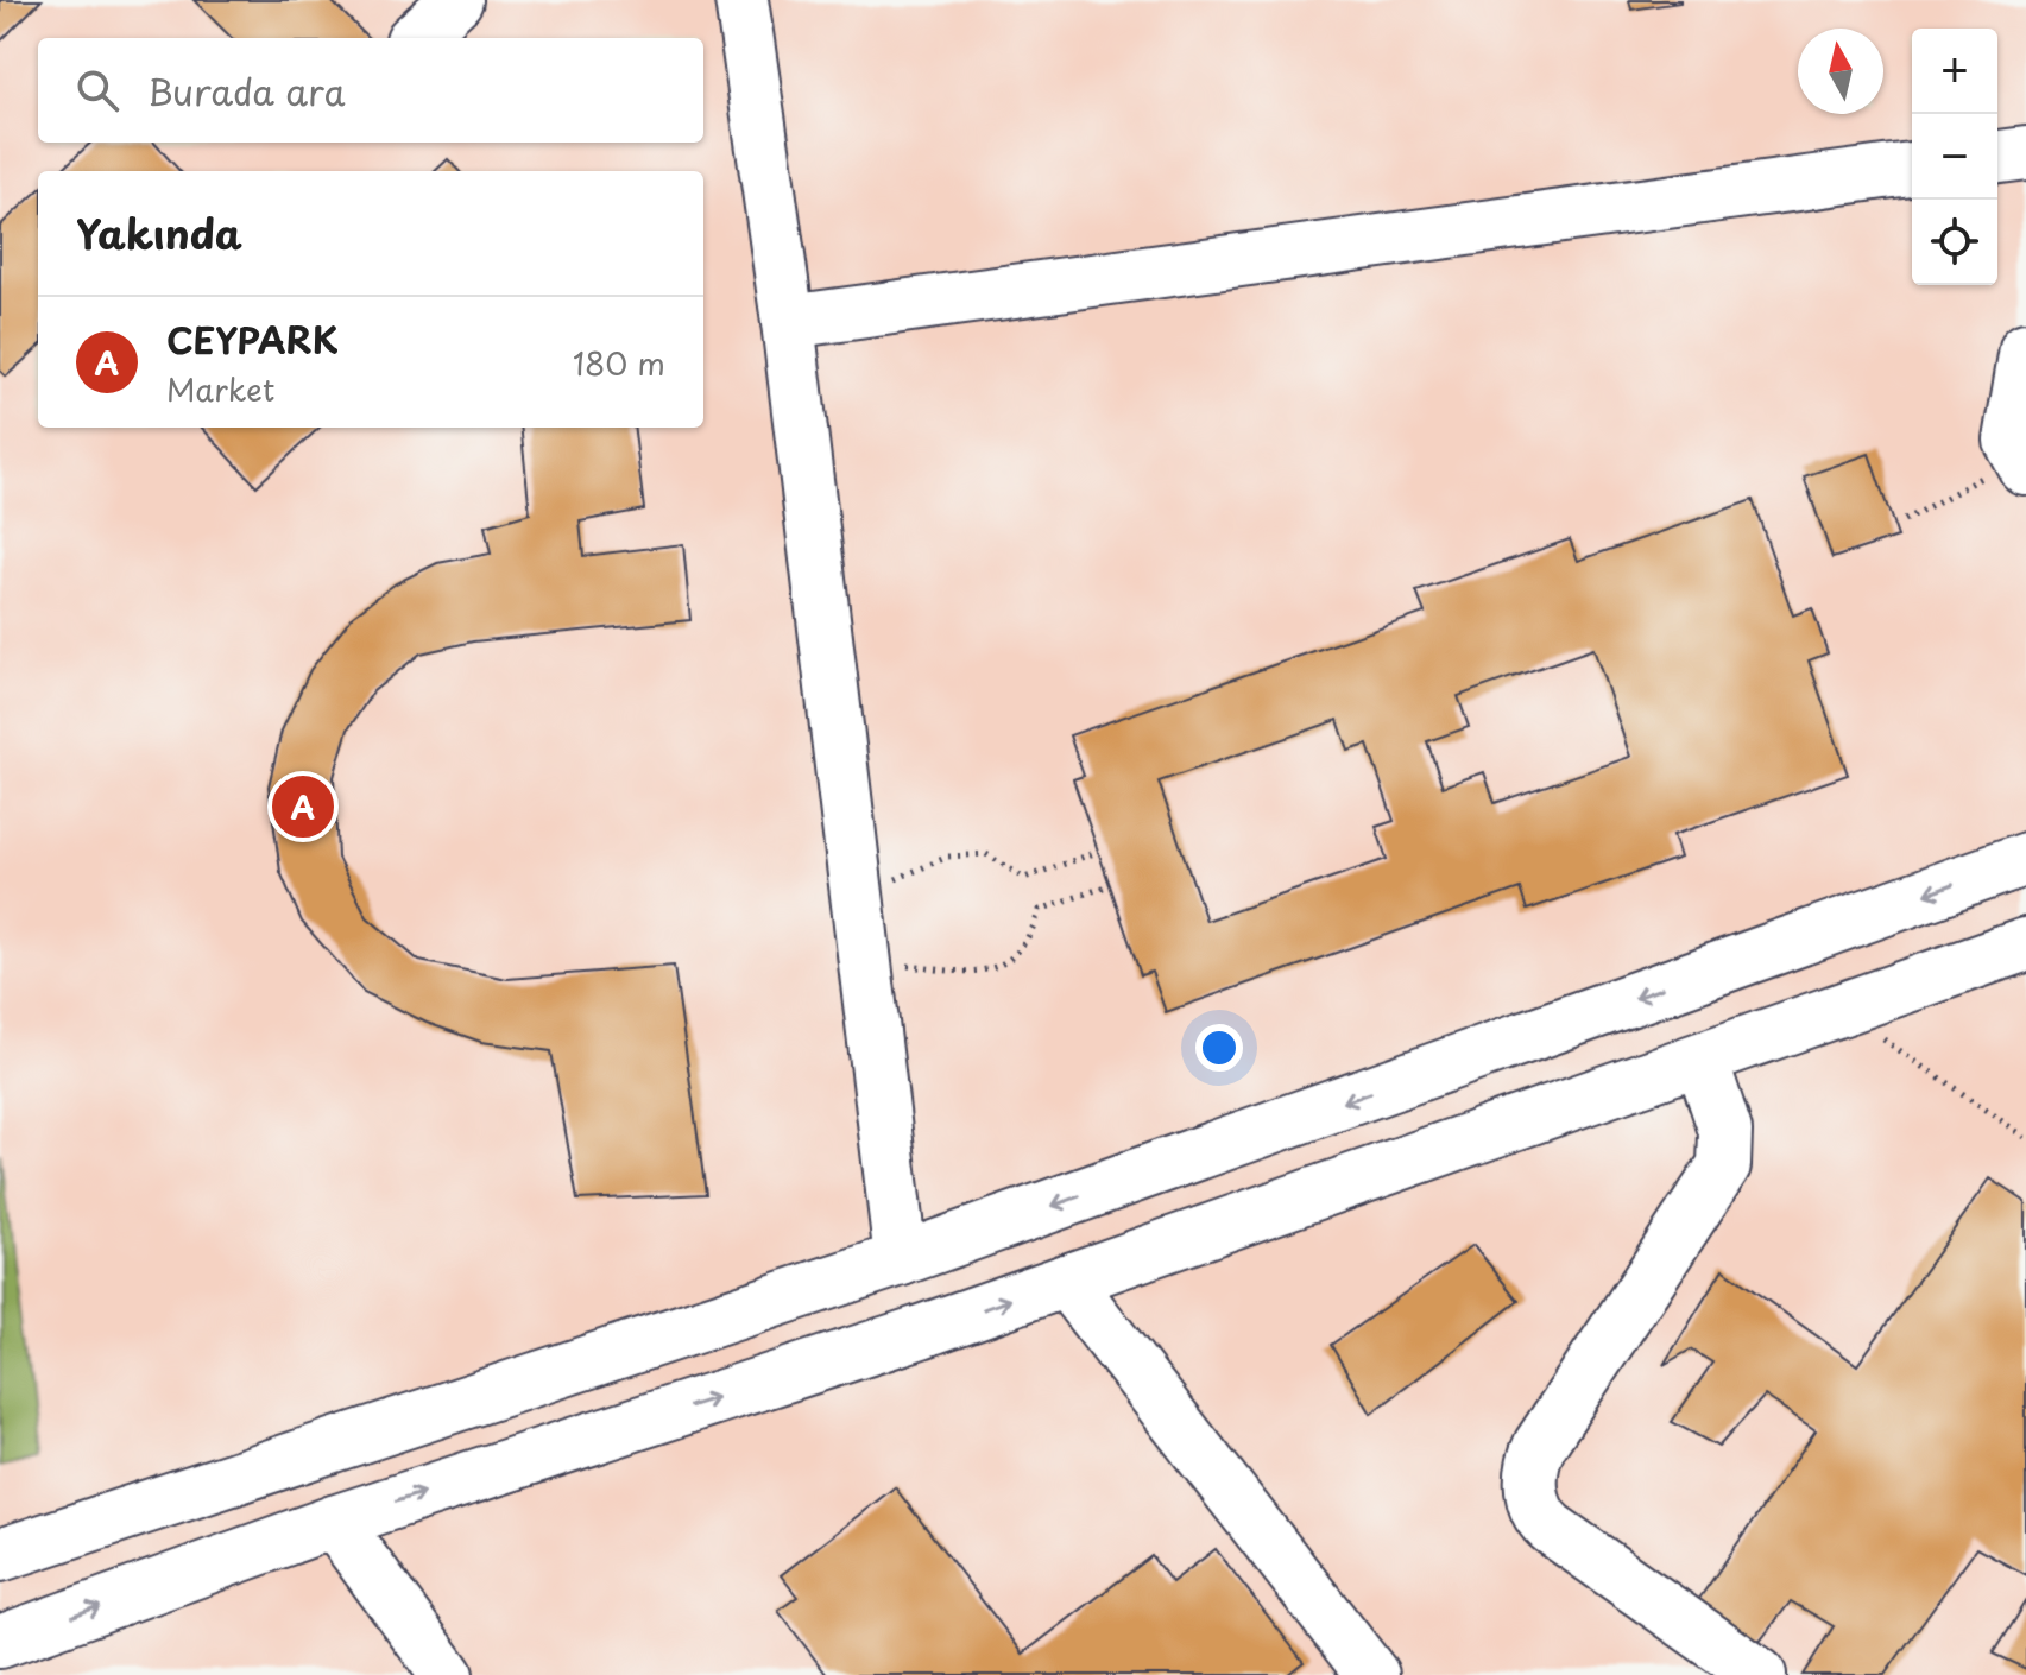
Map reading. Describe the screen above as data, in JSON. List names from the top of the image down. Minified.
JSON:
{"north":"top","page":{"map_buttons":["+","−"],"search":"Burada ara","heading":"Yakında","list":[{"mark":"A","name":"CEYPARK","note":"Market","value":"180 m"}],"pins":"A"}}
